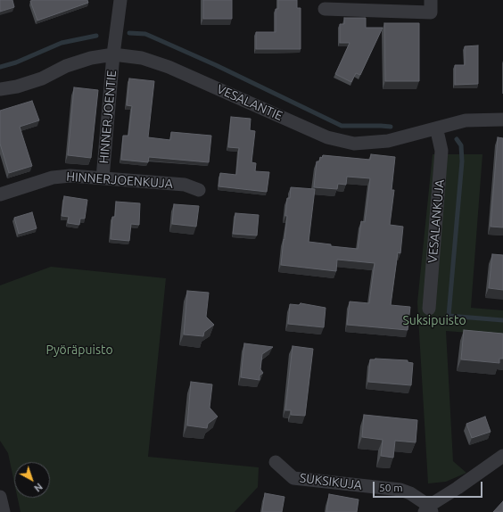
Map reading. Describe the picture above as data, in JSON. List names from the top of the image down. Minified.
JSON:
{"streets":{"street":["VESALANTIE","HINNERJOENTIE","HINNERJOENKUJA","VESALANKUJA","SUKSIKUJA"]},"crossings":[["VESALANTIE","HINNERJOENTIE"],["HINNERJOENTIE","HINNERJOENKUJA"]],"parks":["Suksipuisto","Pyöräpuisto"],"scale_bar":"50 m","north":"bottom right"}
